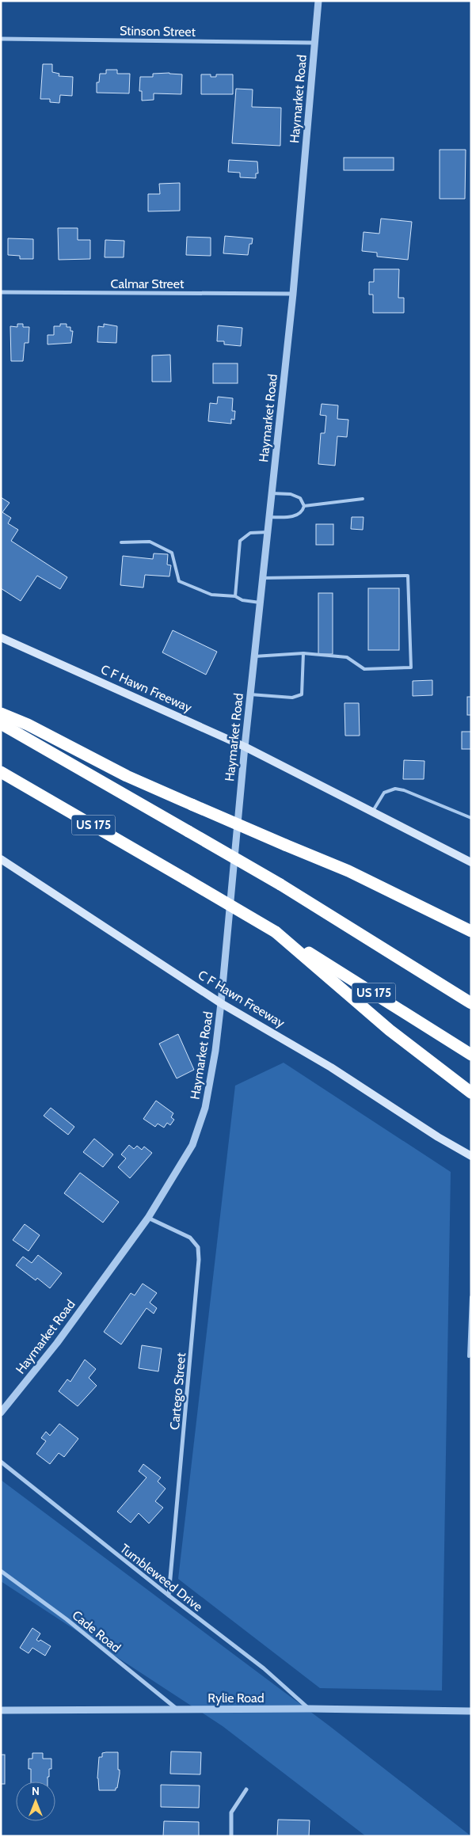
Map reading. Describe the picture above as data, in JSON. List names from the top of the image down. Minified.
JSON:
{"streets":{"highway":["US 175"],"main road":["C F Hawn Freeway"],"street":["Stinson Street","Haymarket Road","Calmar Street","Cartego Street","Tumbleweed Drive","Cade Road","Rylie Road"]},"crossings":[["Stinson Street","Haymarket Road"],["Haymarket Road","Calmar Street"],["Haymarket Road","C F Hawn Freeway"],["Haymarket Road","Cartego Street"],["Cartego Street","Tumbleweed Drive"],["Tumbleweed Drive","Rylie Road"],["Cade Road","Rylie Road"]],"north":"top"}
